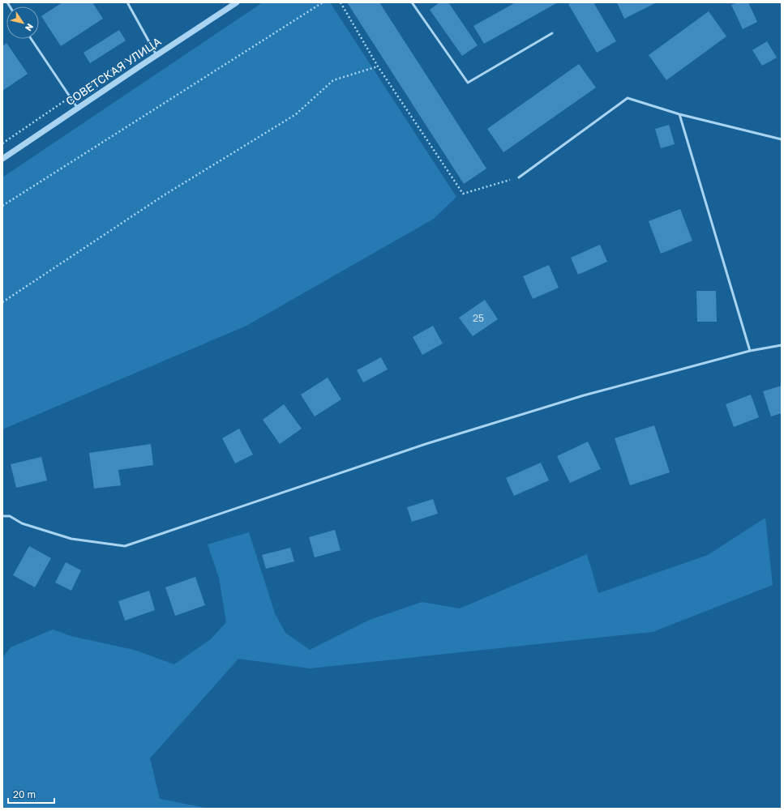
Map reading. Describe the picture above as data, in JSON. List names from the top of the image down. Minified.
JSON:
{"streets":{"street":["СОВЕТСКАЯ УЛИЦА"]},"house_numbers":["25"],"scale_bar":"20 m","north":"bottom right"}
